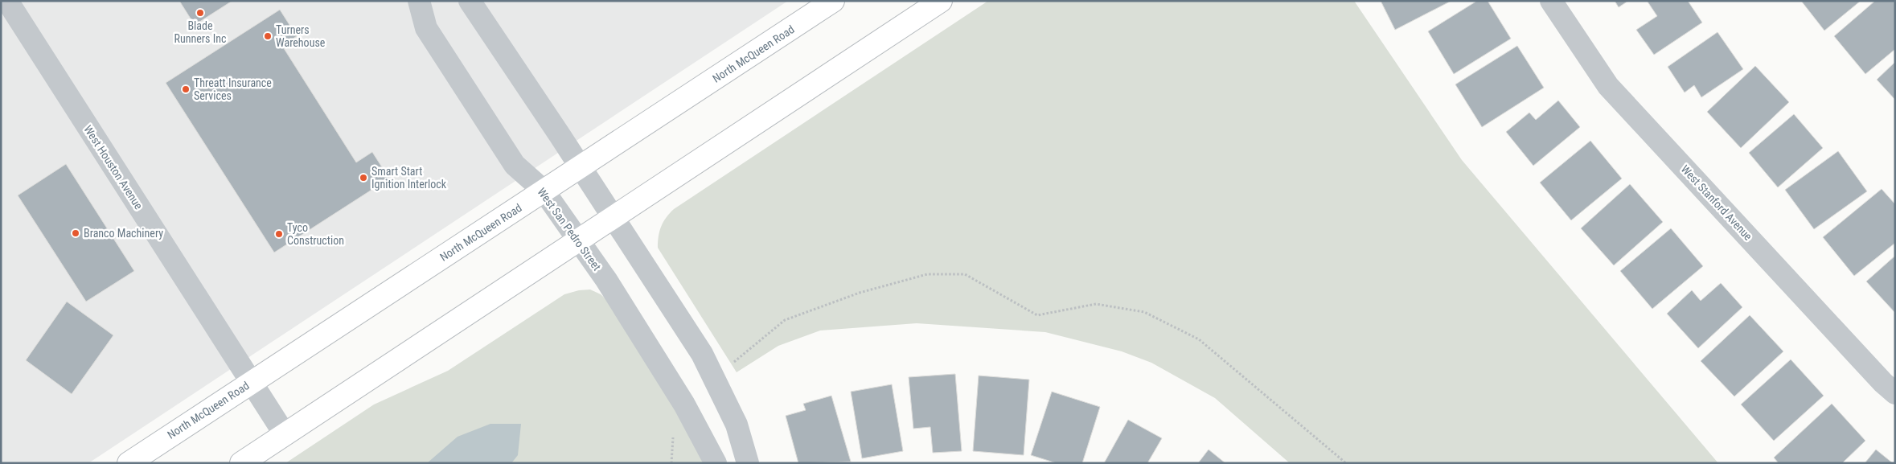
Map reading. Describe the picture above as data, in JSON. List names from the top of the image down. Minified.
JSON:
{"streets":{"main road":["North McQueen Road"],"street":["West Houston Avenue","West Stanford Avenue","West San Pedro Street"]},"crossings":[["North McQueen Road","West Houston Avenue"],["North McQueen Road","West San Pedro Street"]],"places":["Blade Runners Inc","Turners Warehouse","Threatt Insurance Services","Smart Start Ignition Interlock","Branco Machinery","Tyco Construction"]}
